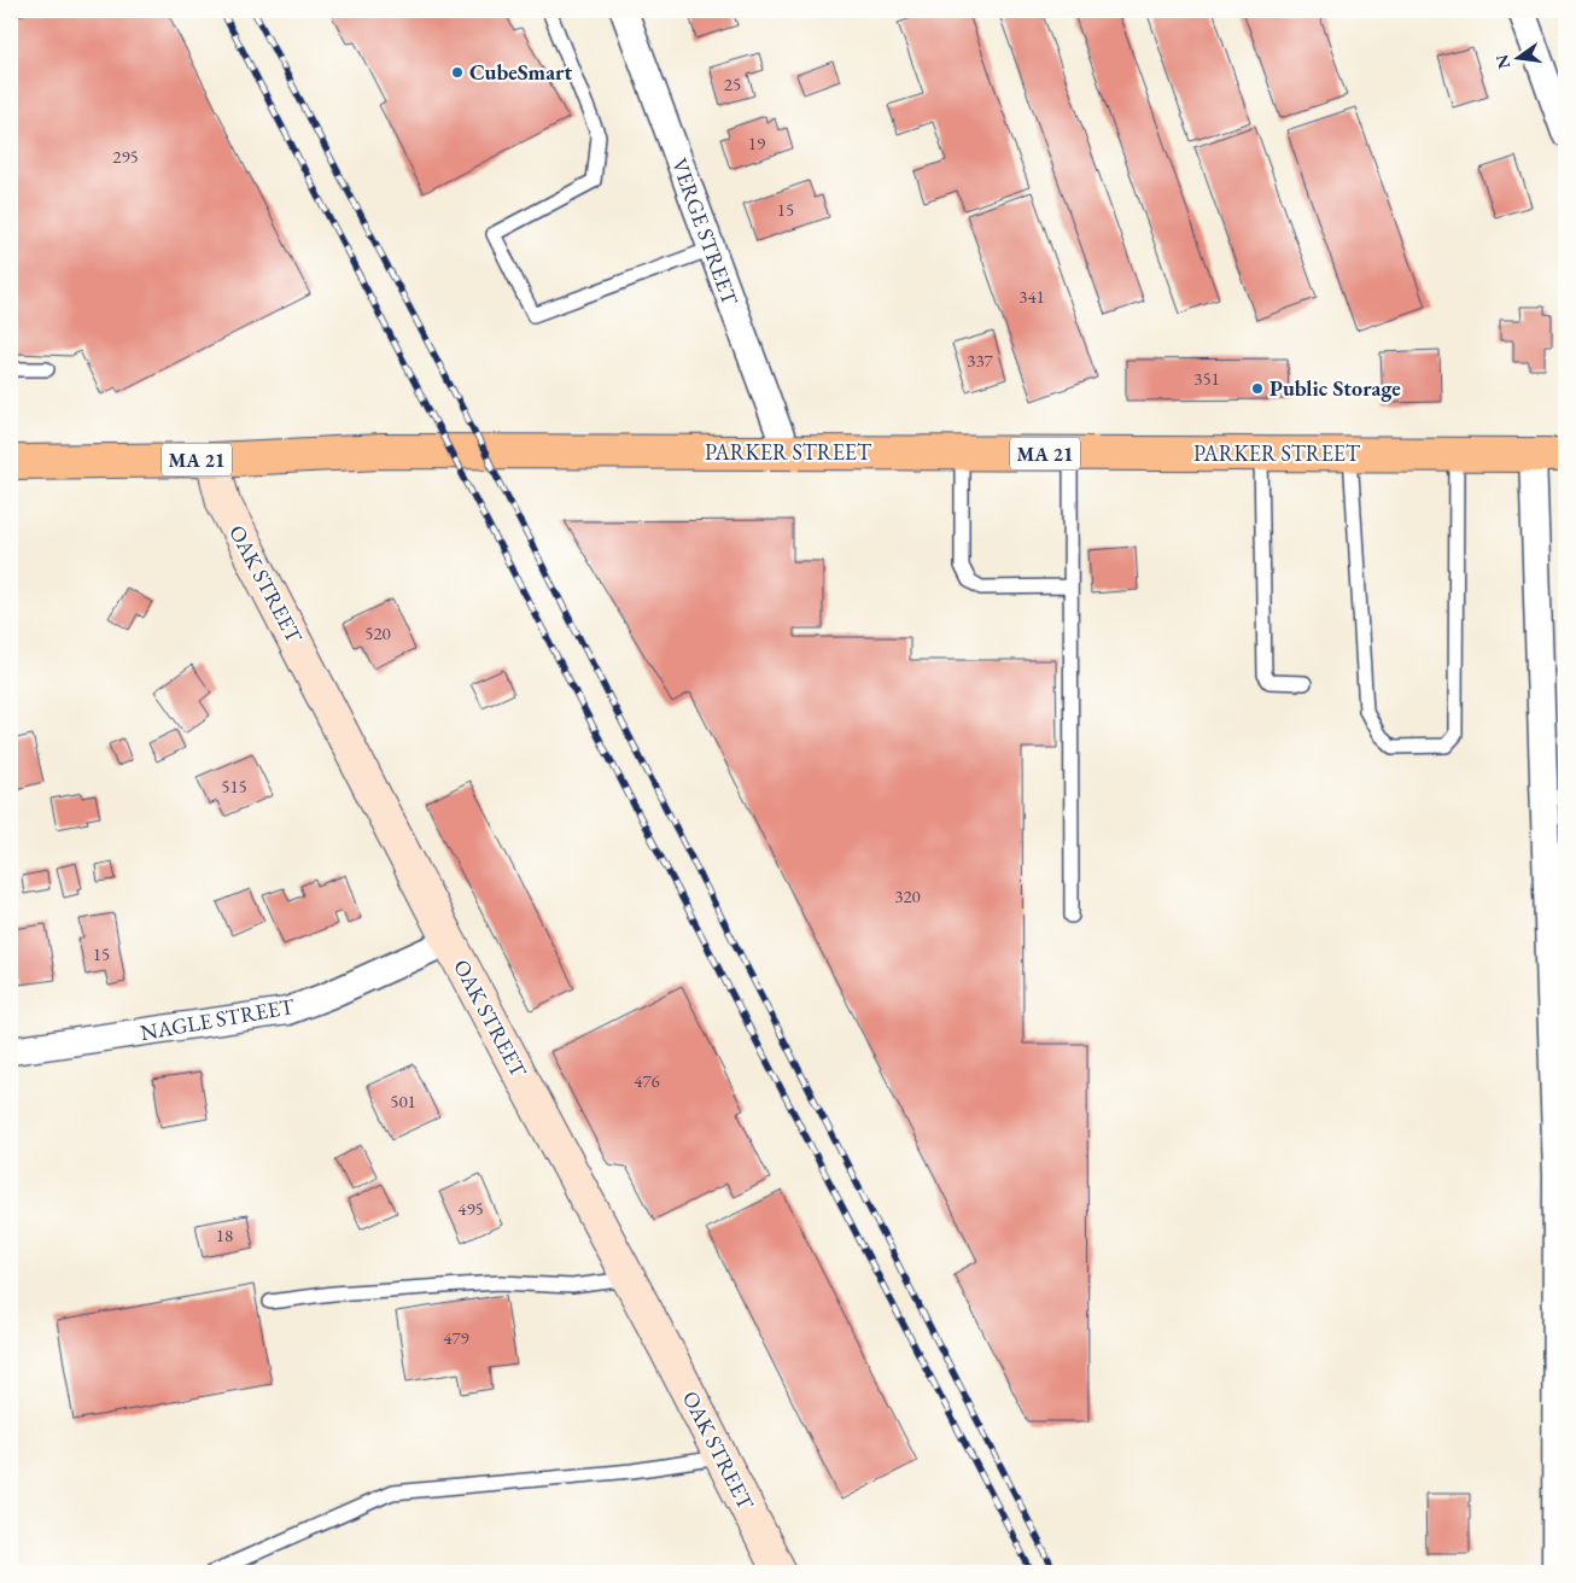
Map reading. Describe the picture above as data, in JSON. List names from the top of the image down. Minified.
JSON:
{"streets":{"main road":["PARKER STREET","MA 21"],"street":["VERGE STREET","OAK STREET","NAGLE STREET"]},"crossings":[["VERGE STREET","PARKER STREET"],["PARKER STREET","OAK STREET"],["OAK STREET","NAGLE STREET"]],"places":["CubeSmart","Public Storage"],"house_numbers":["25","19","295","15","341","337","351","520","515","320","15","476","501","495","18","479"],"north":"left"}
